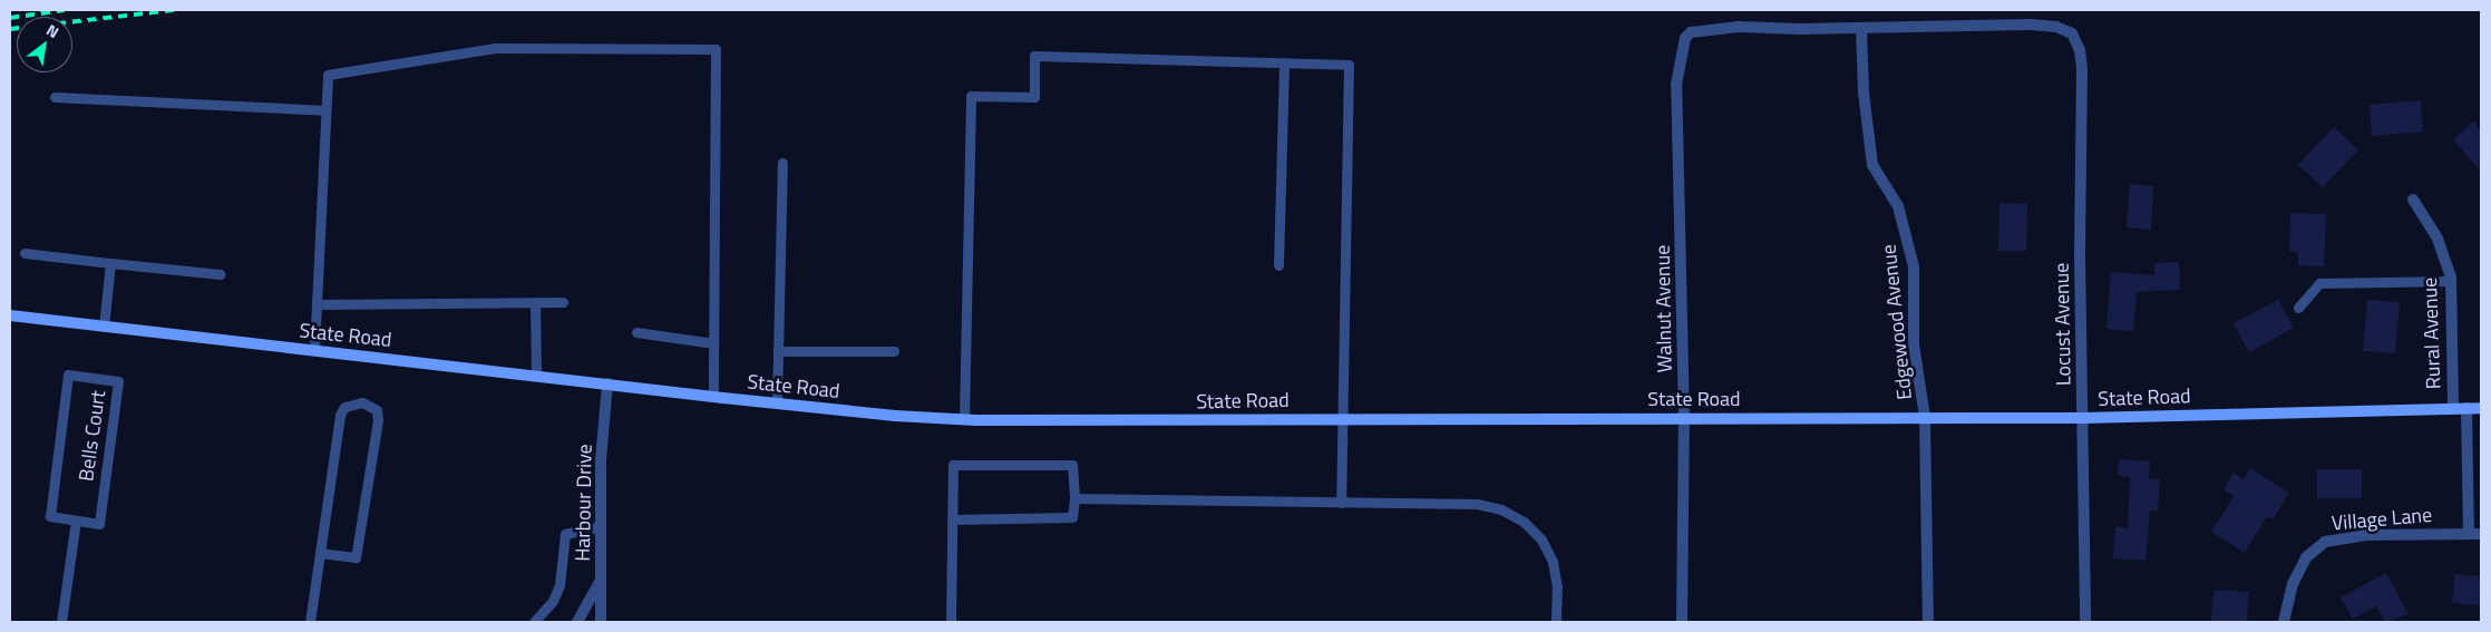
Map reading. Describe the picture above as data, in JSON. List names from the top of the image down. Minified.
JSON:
{"streets":{"main road":["State Road"],"street":["Walnut Avenue","Edgewood Avenue","Locust Avenue","Rural Avenue","Harbour Drive","Village Lane"],"lane":["Bells Court"]},"crossings":[["Walnut Avenue","Edgewood Avenue"],["Walnut Avenue","Locust Avenue"],["Walnut Avenue","State Road"],["Edgewood Avenue","Locust Avenue"],["Edgewood Avenue","State Road"],["Locust Avenue","State Road"],["Rural Avenue","State Road"],["State Road","Harbour Drive"]],"north":"top right"}
